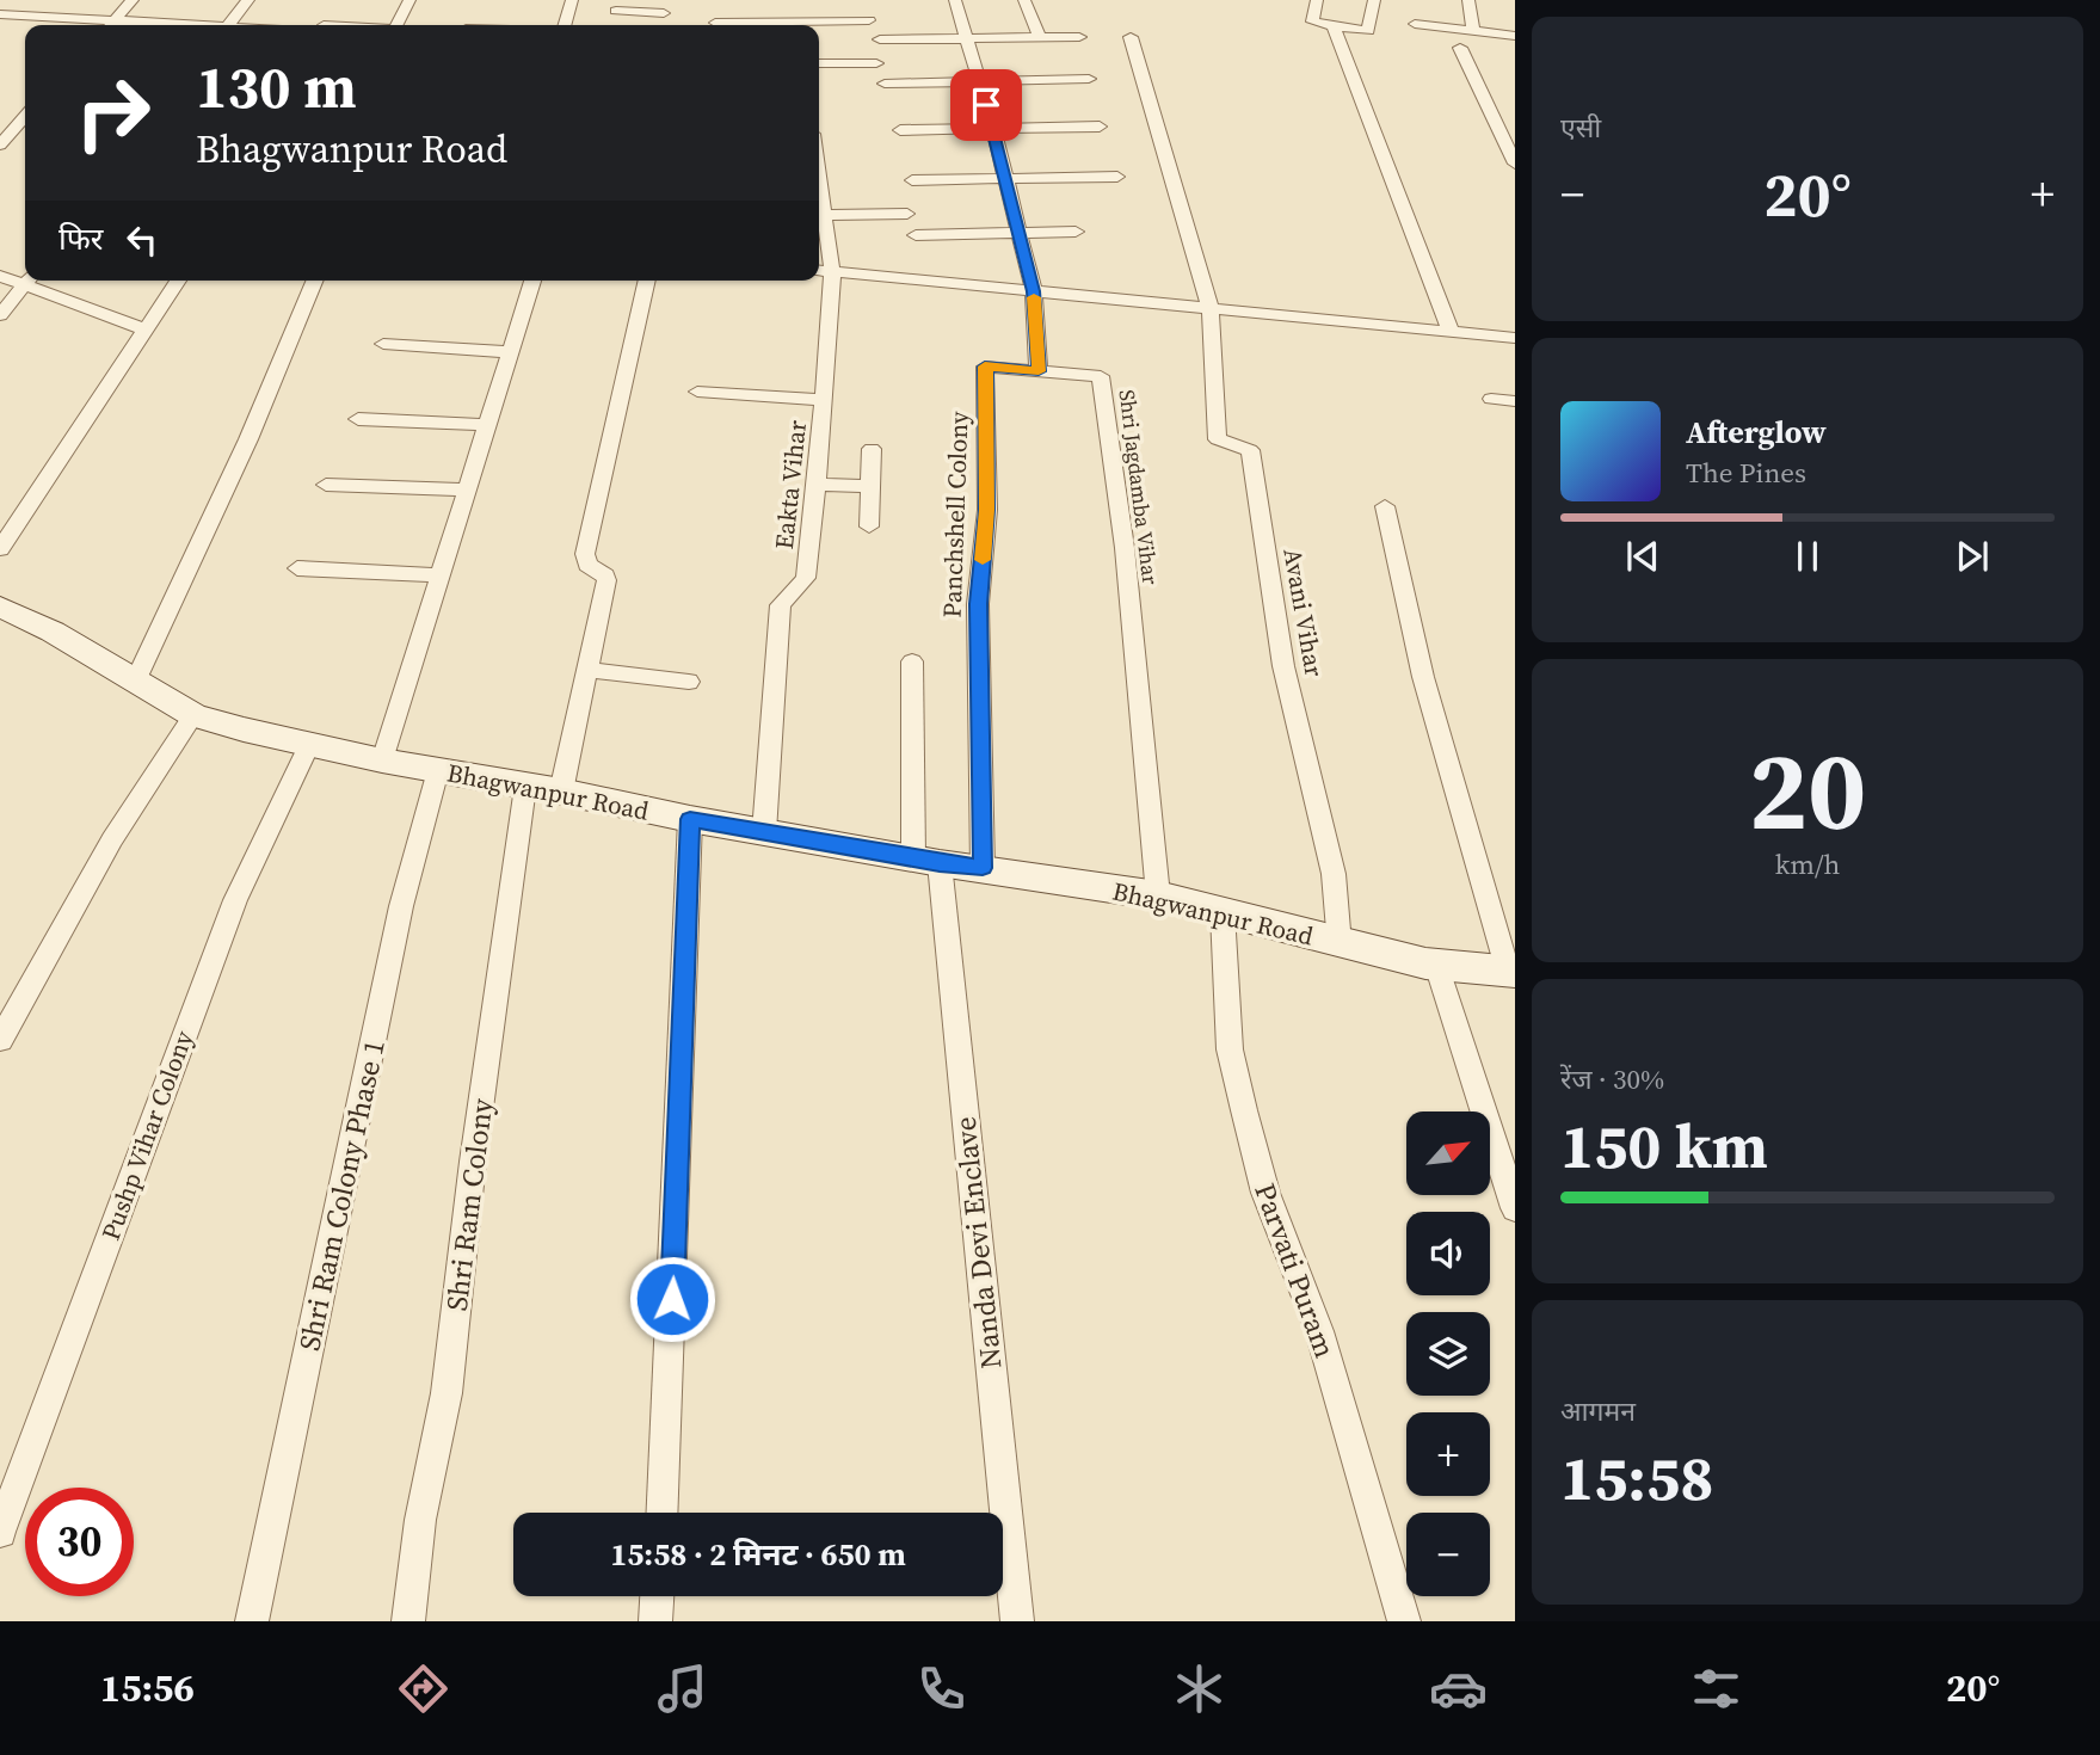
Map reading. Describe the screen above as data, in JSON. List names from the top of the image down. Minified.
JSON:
{"streets":{"street":["Eakta Vihar","Shri Jagdamba Vihar","Panchshell Colony","Avani Vihar","Bhagwanpur Road","Pushp Vihar Colony","Shri Ram Colony Phase 1","Shri Ram Colony","Nanda Devi Enclave","Parvati Puram"]},"crossings":[["Eakta Vihar","Bhagwanpur Road"],["Shri Jagdamba Vihar","Panchshell Colony"],["Shri Jagdamba Vihar","Bhagwanpur Road"],["Panchshell Colony","Bhagwanpur Road"],["Avani Vihar","Bhagwanpur Road"],["Bhagwanpur Road","Pushp Vihar Colony"],["Bhagwanpur Road","Shri Ram Colony Phase 1"],["Bhagwanpur Road","Shri Ram Colony"],["Bhagwanpur Road","Nanda Devi Enclave"],["Bhagwanpur Road","Parvati Puram"]],"north":"top right","page":{"tile":["एसी",["20","km/h"],["रेंज · 30%","150 km"],["आगमन","15:58"]],"turn":["130 m","Bhagwanpur Road"],"heat":["−","20°","+"],"then":"फिर","song":["Afterglow","The Pines"],"map_buttons":["+","−"],"limit":"30","trip":"15:58 · 2 मिनट · 650 m","tabs":["15:56","20°"]}}
